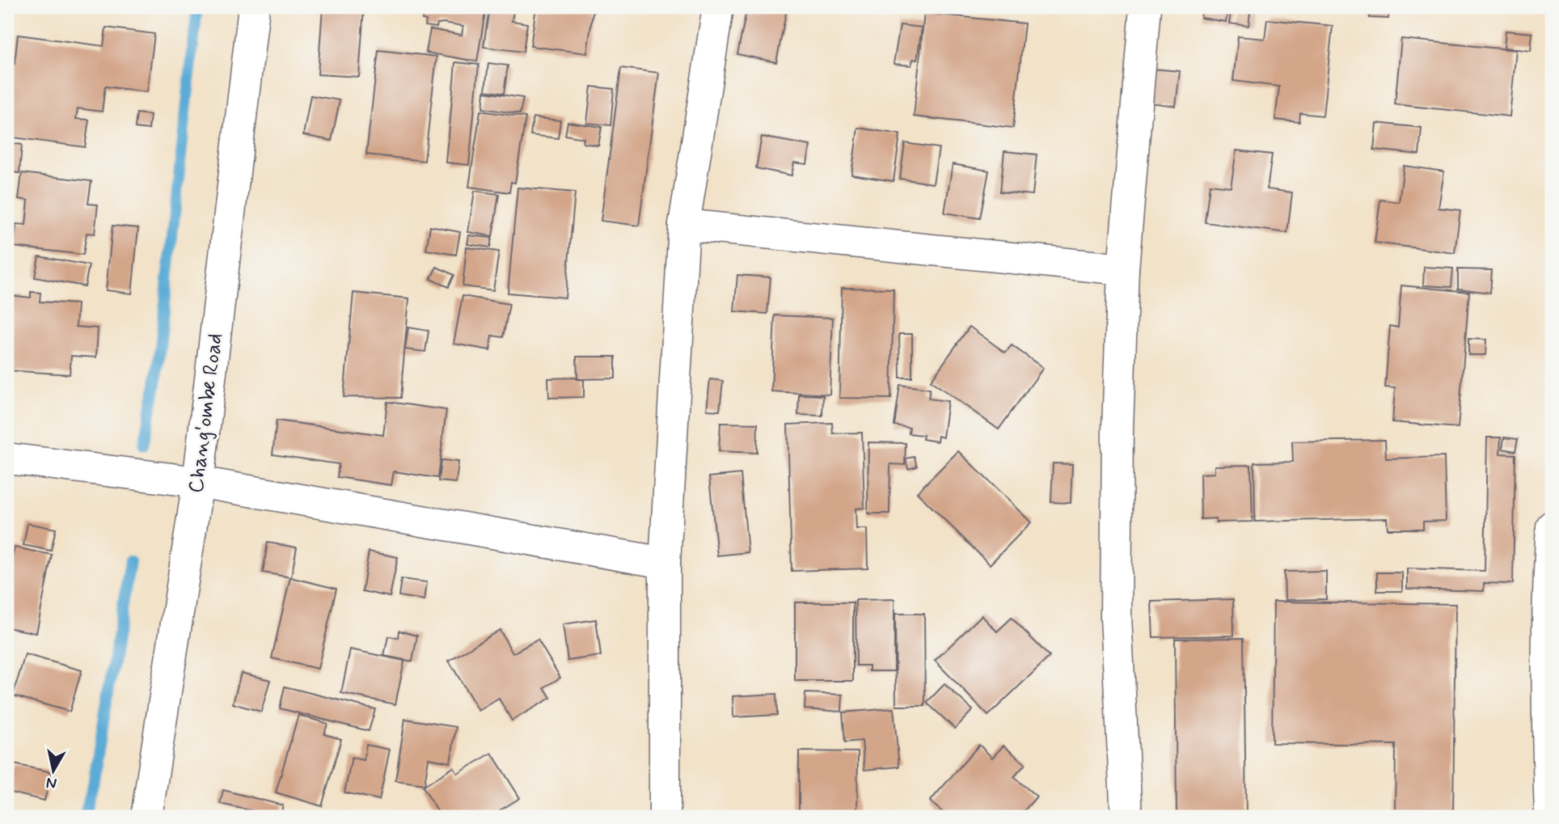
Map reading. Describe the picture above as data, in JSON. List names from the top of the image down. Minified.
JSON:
{"streets":{"street":["Chang'ombe Road"]},"north":"bottom"}
